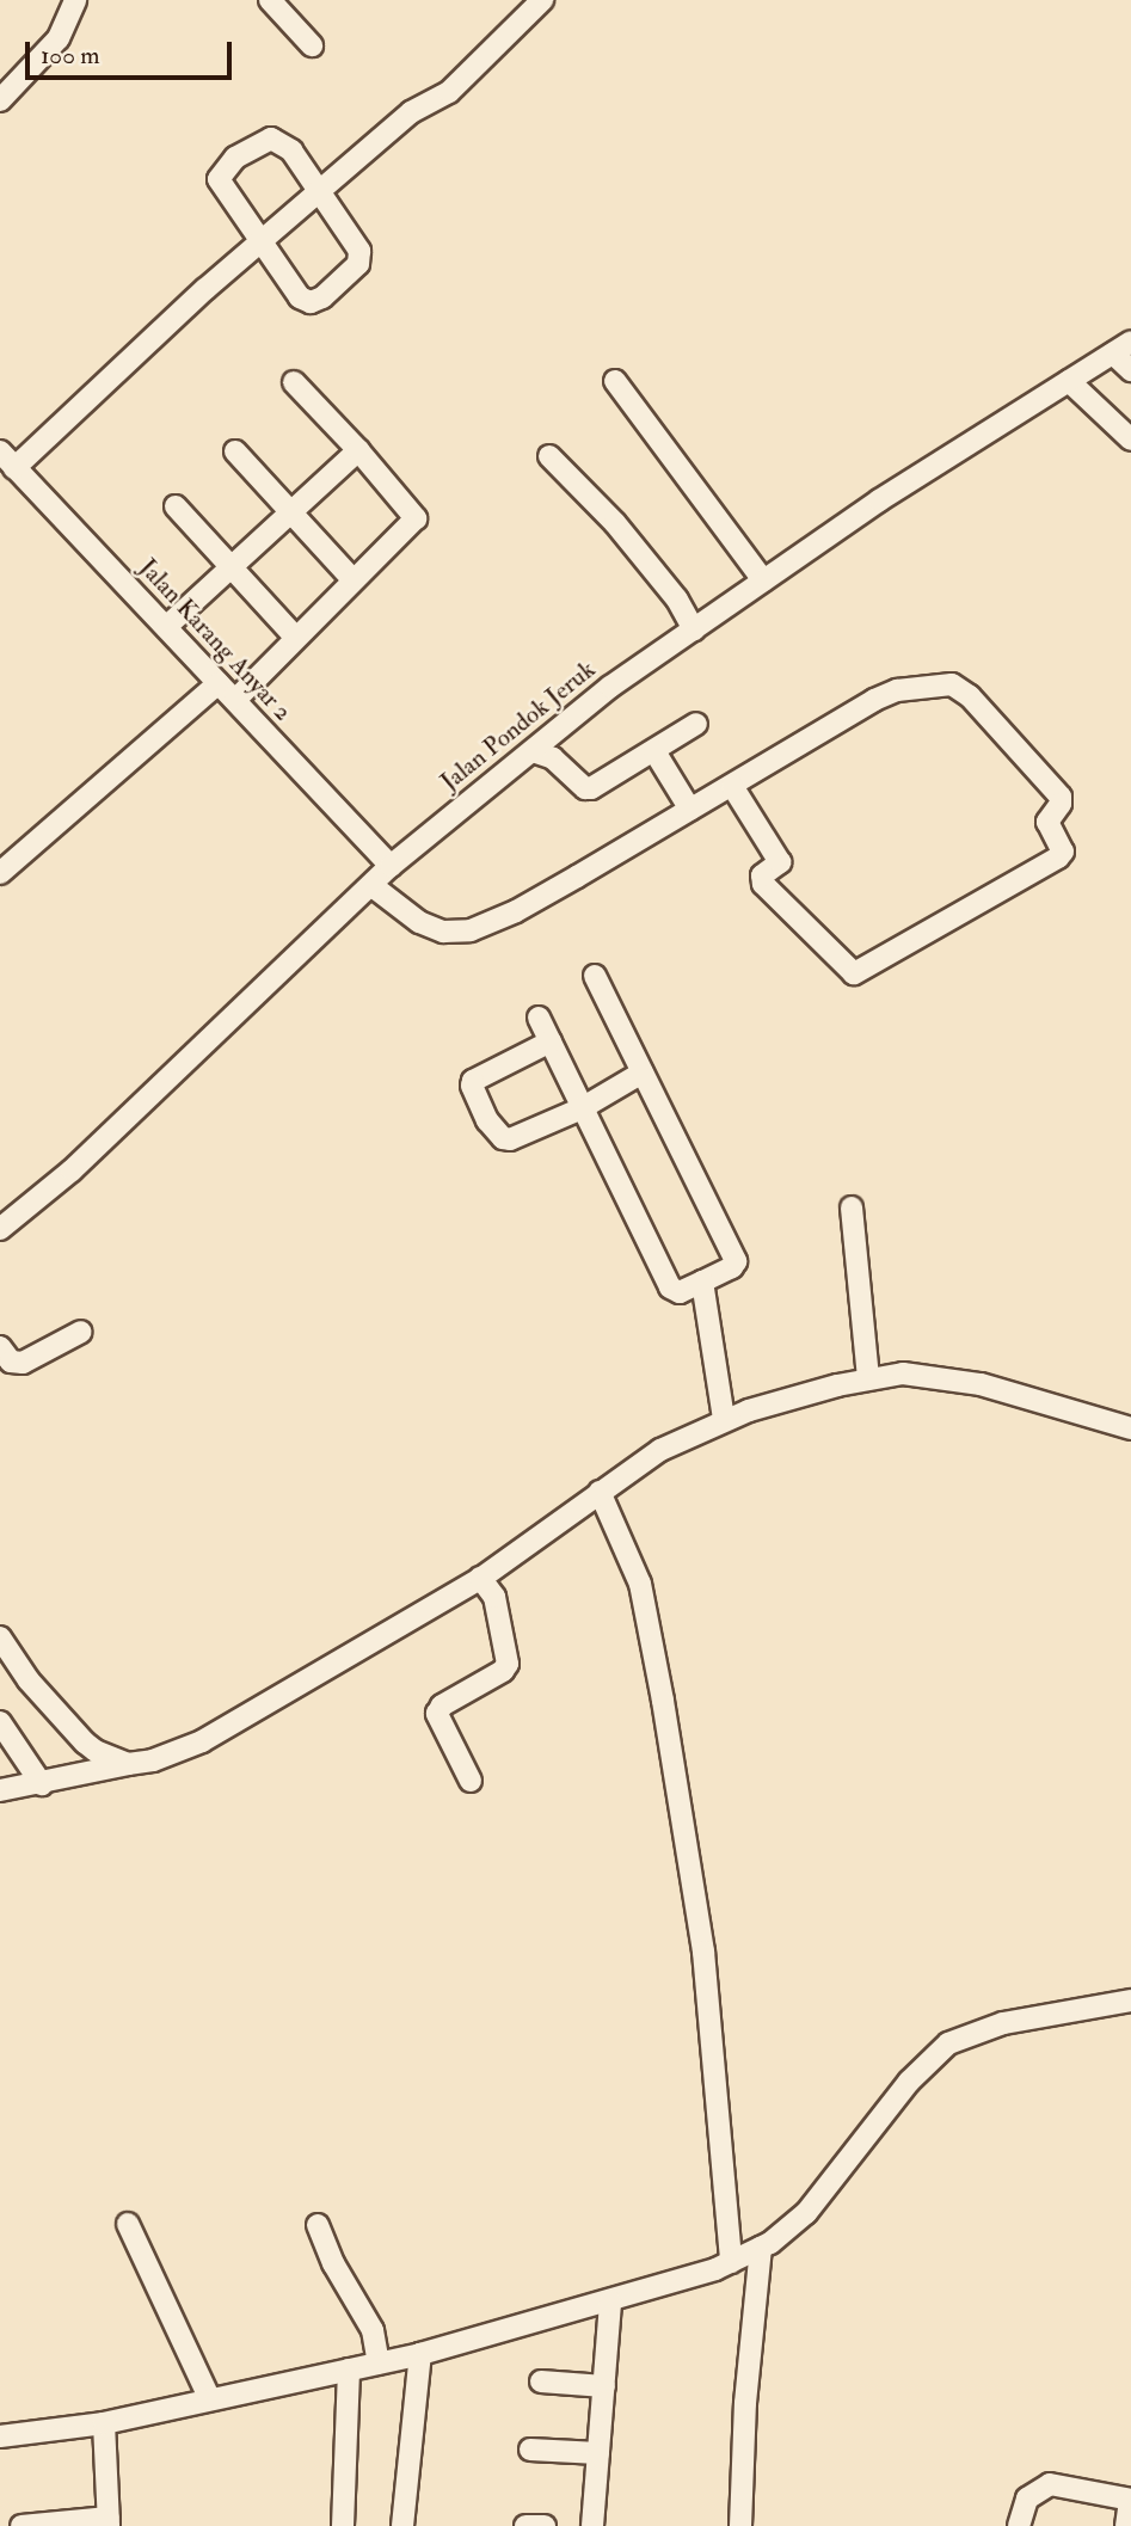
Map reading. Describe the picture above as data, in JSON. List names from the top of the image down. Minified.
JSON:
{"streets":{"street":["Jalan Karang Anyar 2","Jalan Pondok Jeruk"]},"crossings":[["Jalan Karang Anyar 2","Jalan Pondok Jeruk"]],"scale_bar":"100 m"}
